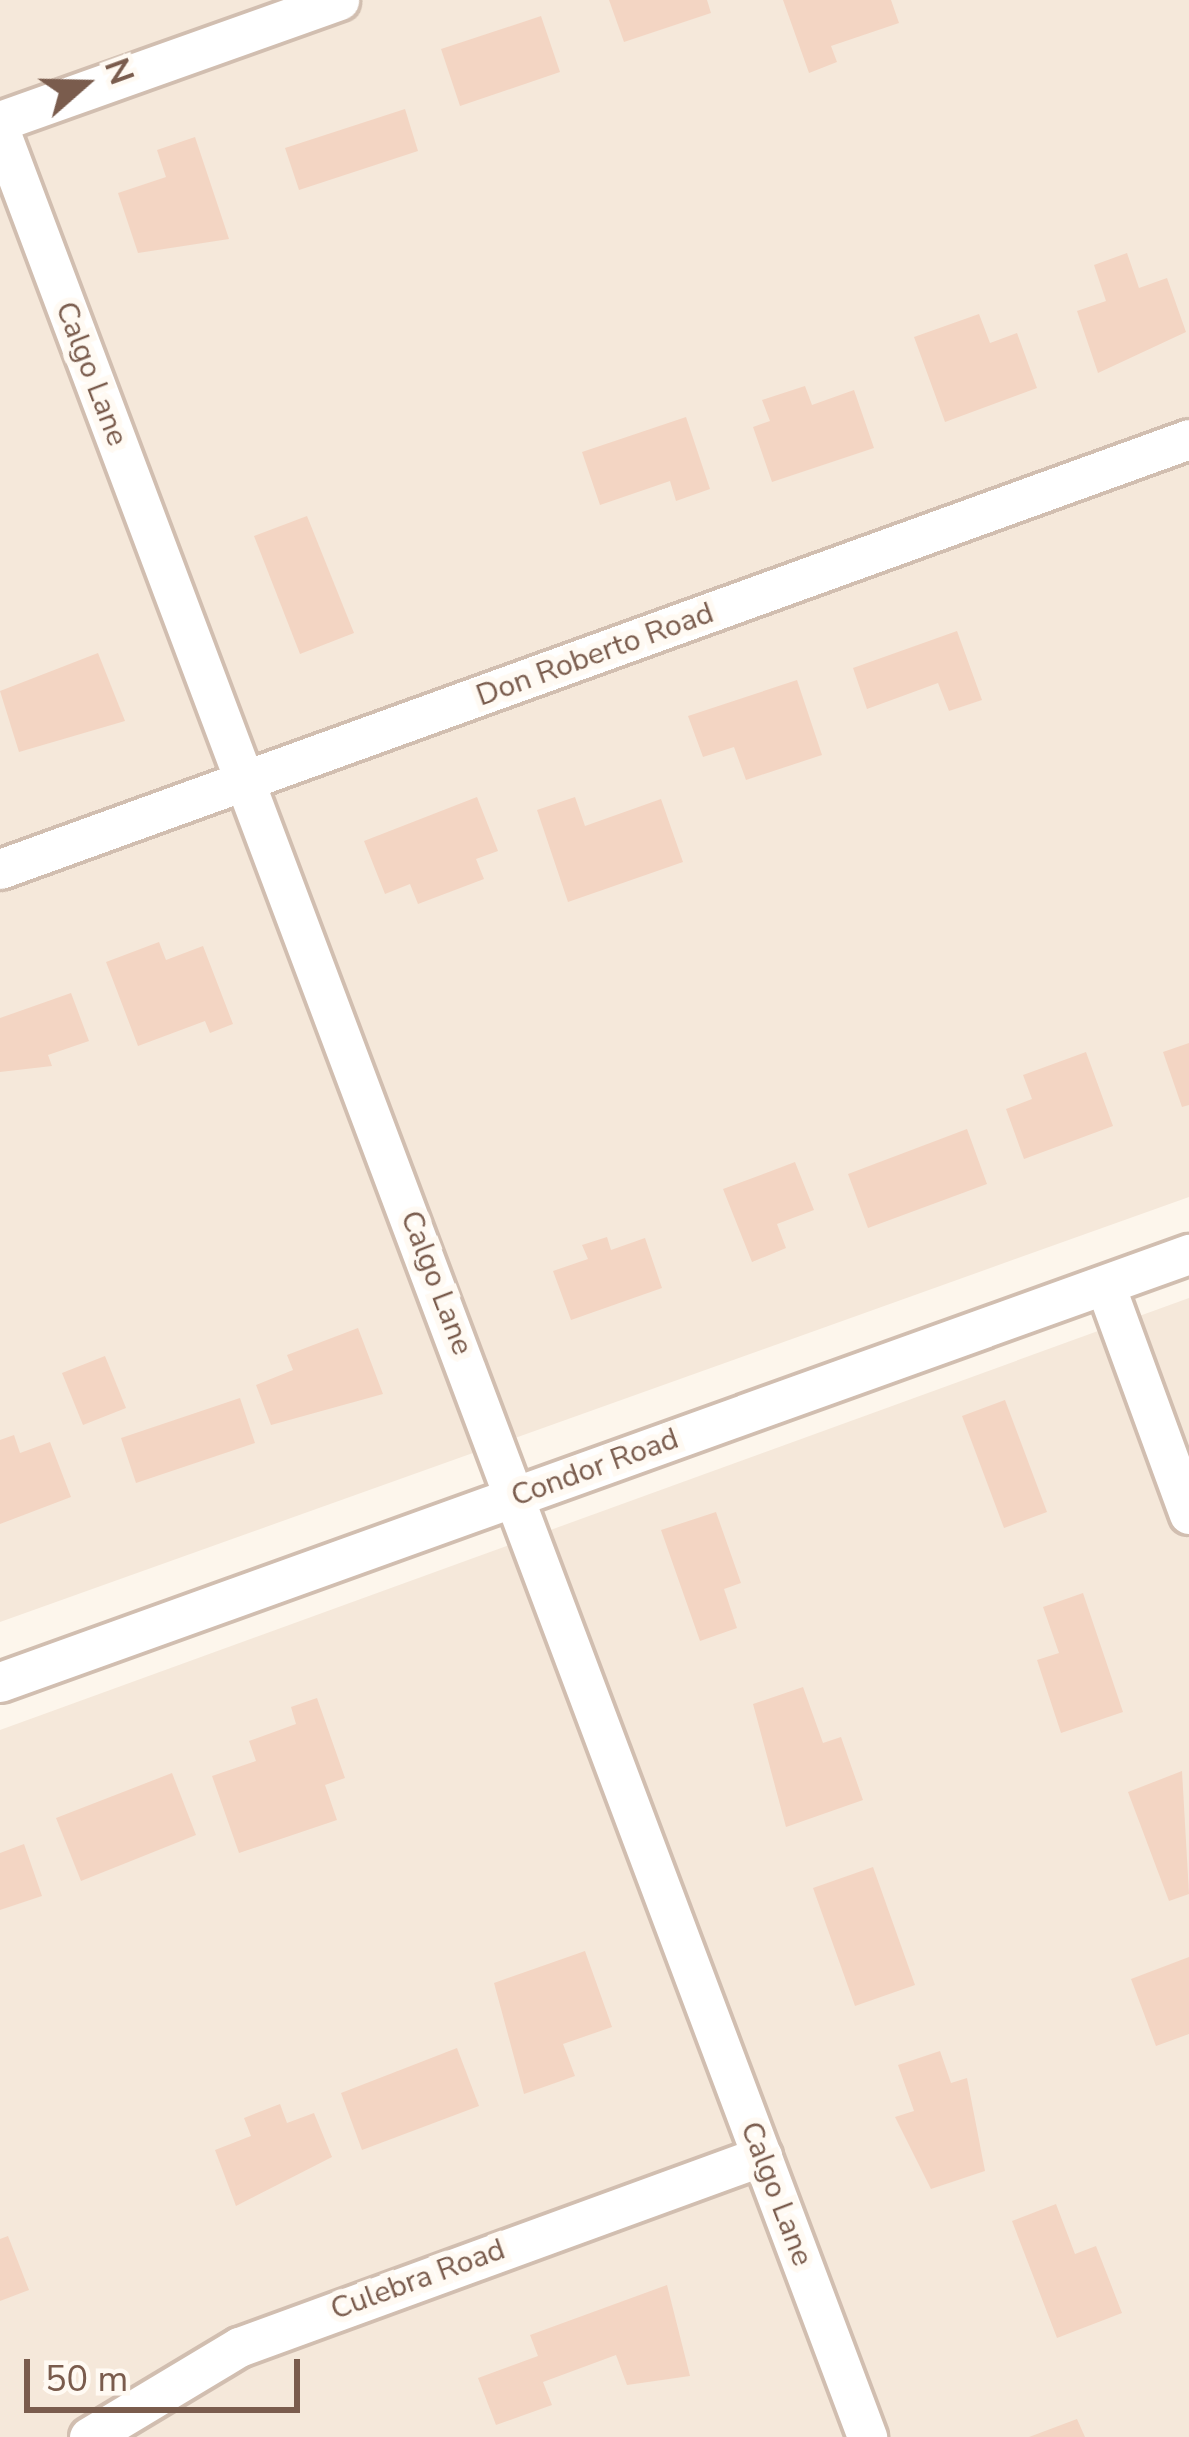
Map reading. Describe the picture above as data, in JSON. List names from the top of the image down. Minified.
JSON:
{"streets":{"street":["Calgo Lane","Don Roberto Road","Condor Road","Culebra Road"]},"crossings":[["Calgo Lane","Don Roberto Road"],["Calgo Lane","Condor Road"],["Calgo Lane","Culebra Road"]],"scale_bar":"50 m","north":"right"}
